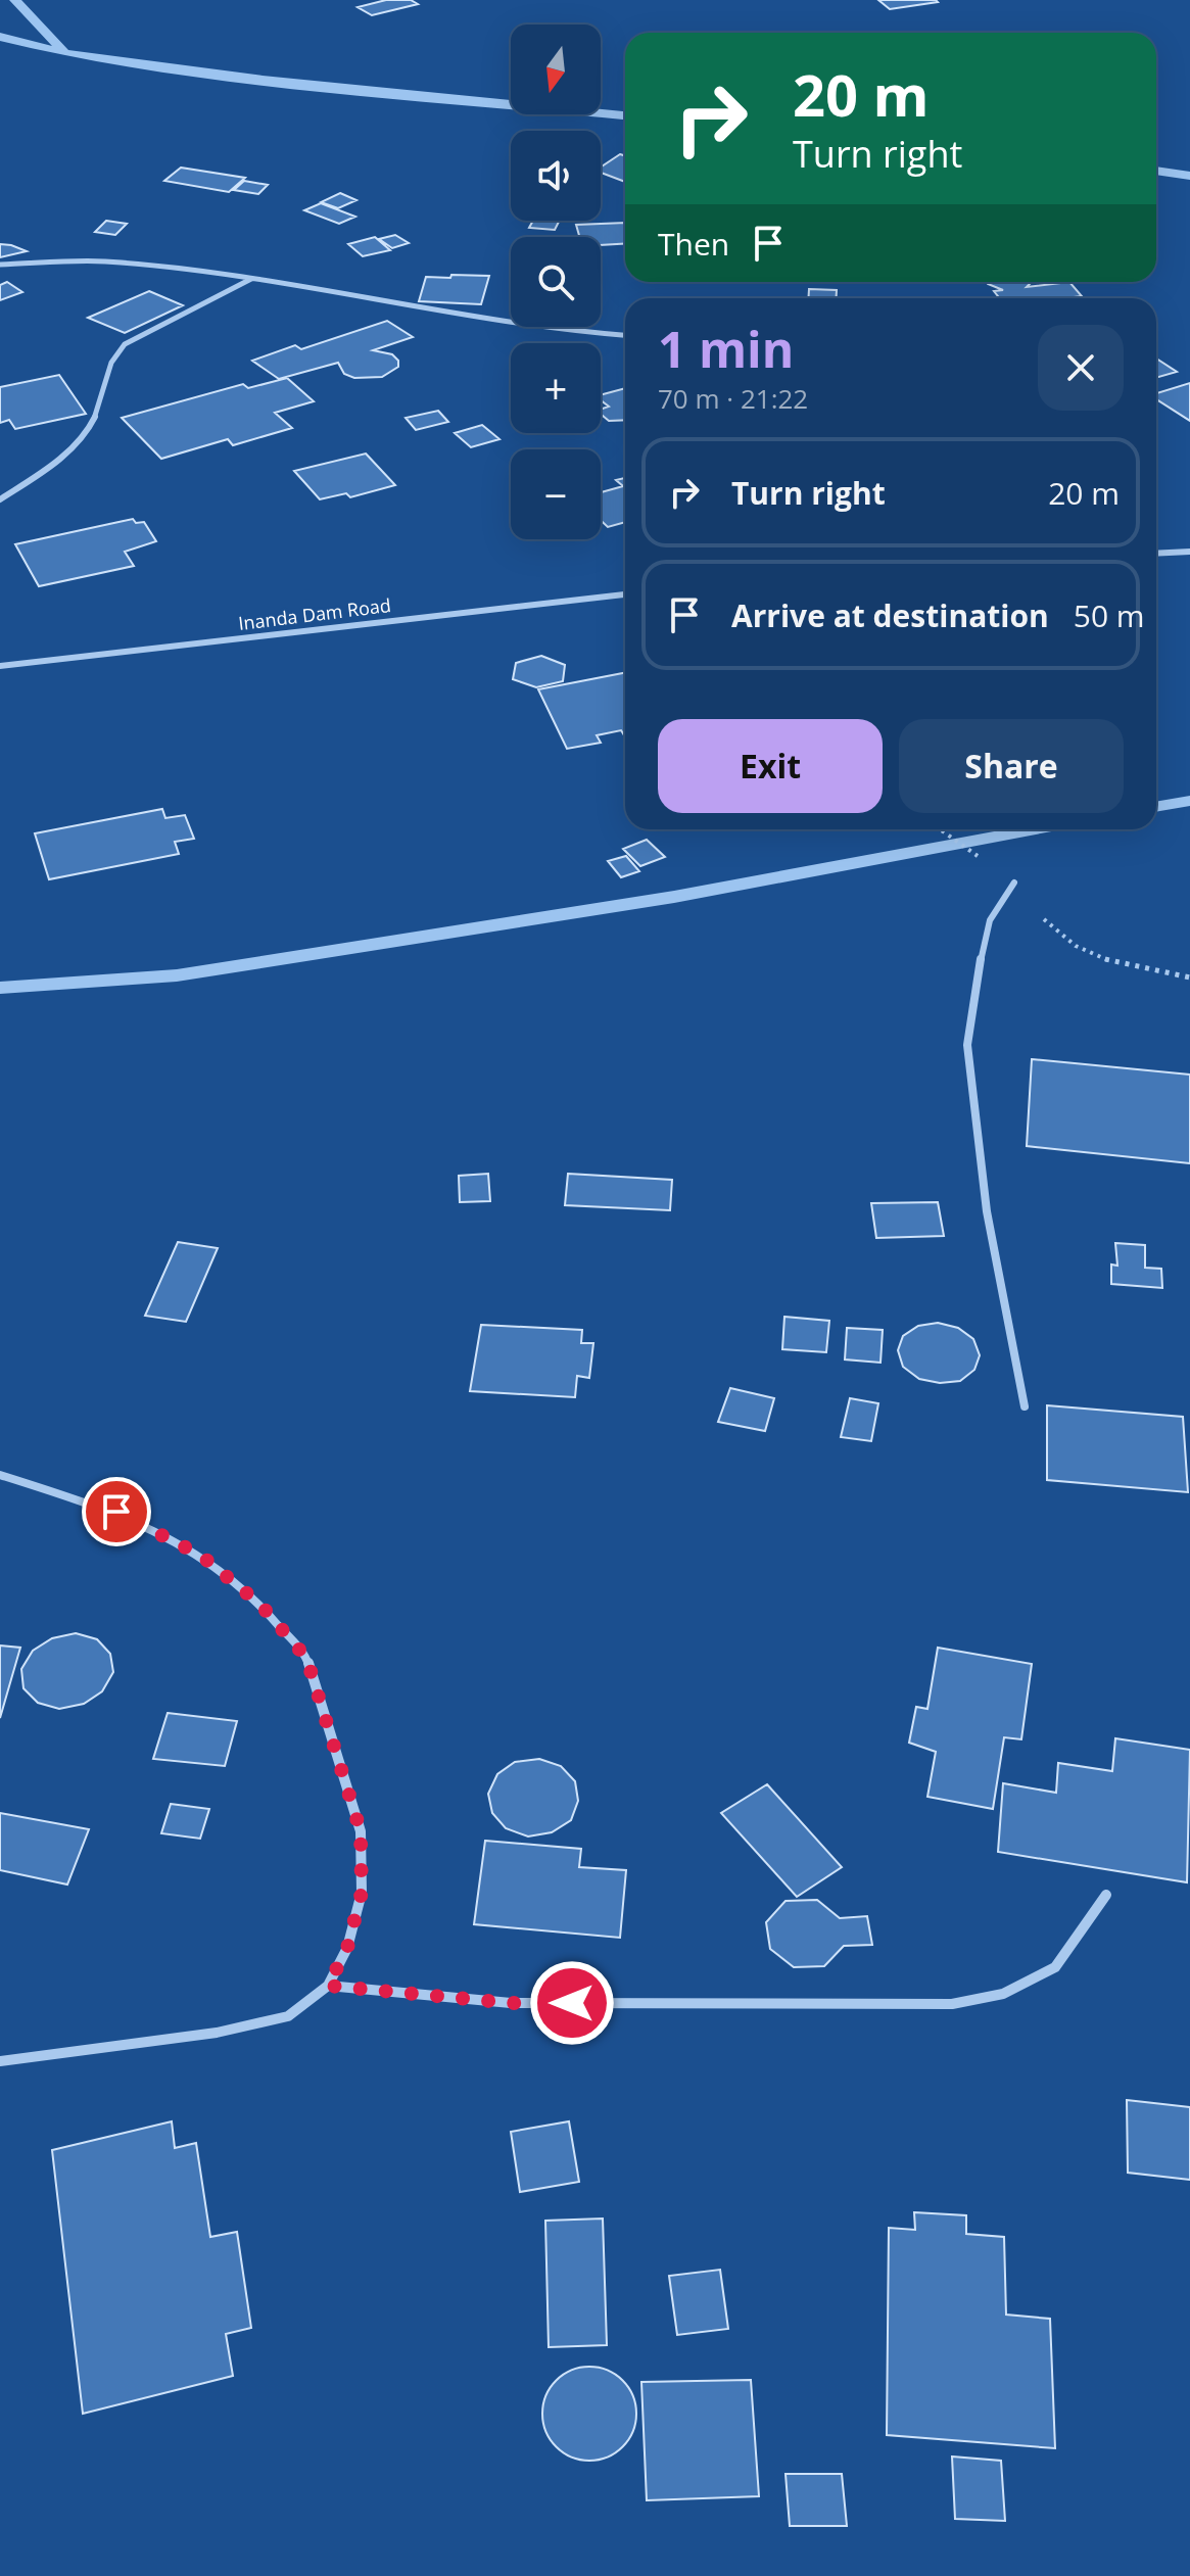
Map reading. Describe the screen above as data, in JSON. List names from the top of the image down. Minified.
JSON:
{"streets":{"street":["Inanda Dam Road"]},"north":"bottom","page":{"map_buttons":["+","−"],"turn":["20 m","Turn right"],"then":"Then","heading":["1 min","70 m · 21:22"],"list":[{"name":"Turn right","value":"20 m"},{"name":"Arrive at destination","value":"50 m"}],"buttons":["Exit","Share"]}}
